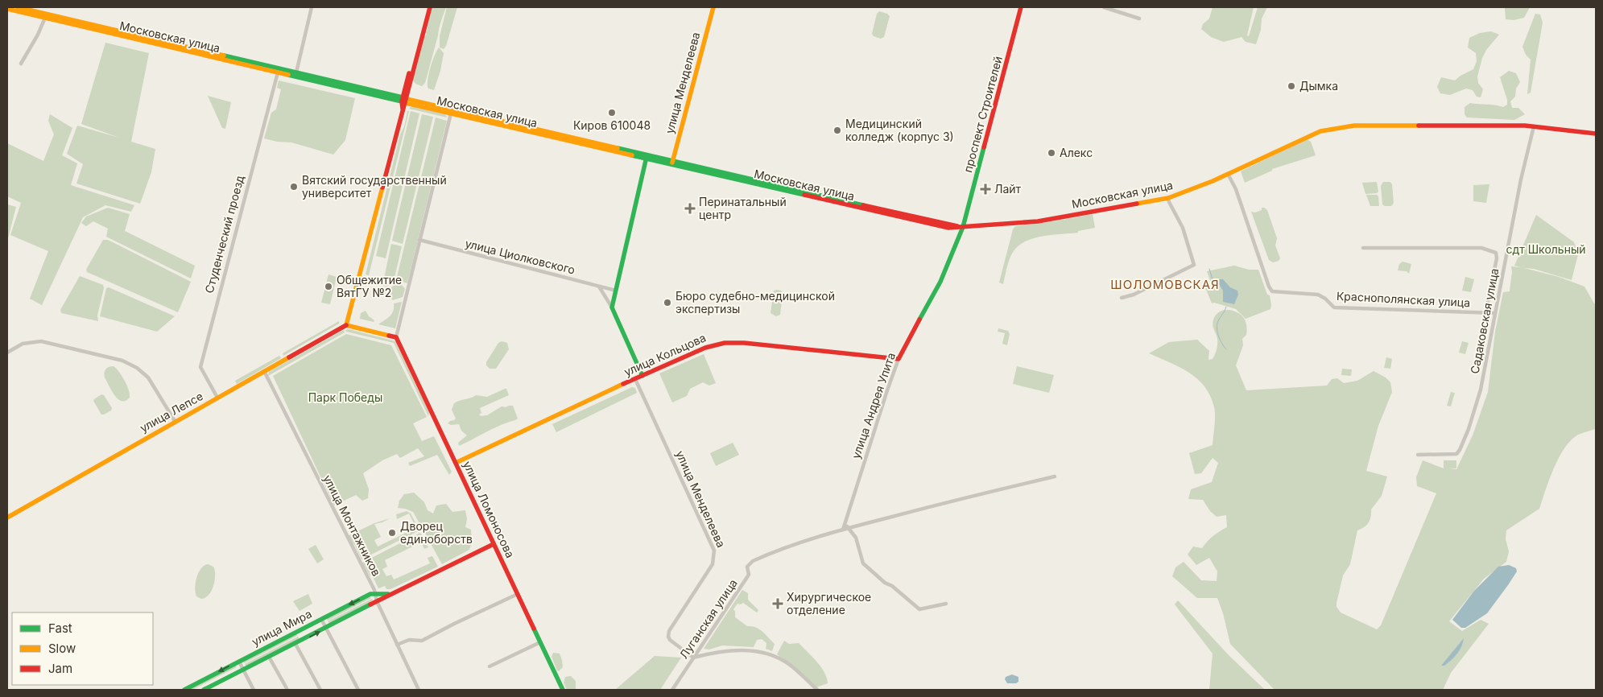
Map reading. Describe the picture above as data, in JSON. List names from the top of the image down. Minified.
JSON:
{"streets":{"main road":["Московская улица","улица Менделеева","проспект Строителей","улица Кольцова","улица Андрея Упита","улица Лепсе","улица Ломоносова","улица Мира"],"street":["Студенческий проезд","улица Циолковского","Краснополянская улица","Садаковская улица","улица Монтажников","Луганская улица"]},"crossings":[["Московская улица","улица Менделеева"],["Московская улица","проспект Строителей"],["Московская улица","Студенческий проезд"],["Московская улица","Краснополянская улица"],["Московская улица","Садаковская улица"],["Московская улица","улица Андрея Упита"],["улица Менделеева","улица Кольцова"],["улица Менделеева","Луганская улица"],["проспект Строителей","улица Андрея Упита"],["Студенческий проезд","улица Лепсе"],["Краснополянская улица","Садаковская улица"],["улица Кольцова","улица Андрея Упита"],["улица Кольцова","улица Ломоносова"],["улица Андрея Упита","Луганская улица"],["улица Лепсе","улица Монтажников"],["улица Ломоносова","улица Мира"],["улица Монтажников","улица Мира"]],"districts":["ШОЛОМОВСКАЯ"],"parks":["сдт Школьный","Парк Победы"],"places":{"other":["Дымка","Киров 610048","Медицинский колледж (корпус 3)","Алекс","Вятский государственный университет","Общежитие ВятГУ №2","Бюро судебно-медицинской экспертизы","Дворец единоборств"],"health":["Лайт","Перинатальный центр","Хирургическое отделение"]},"legend":["Fast","Slow","Jam"]}
